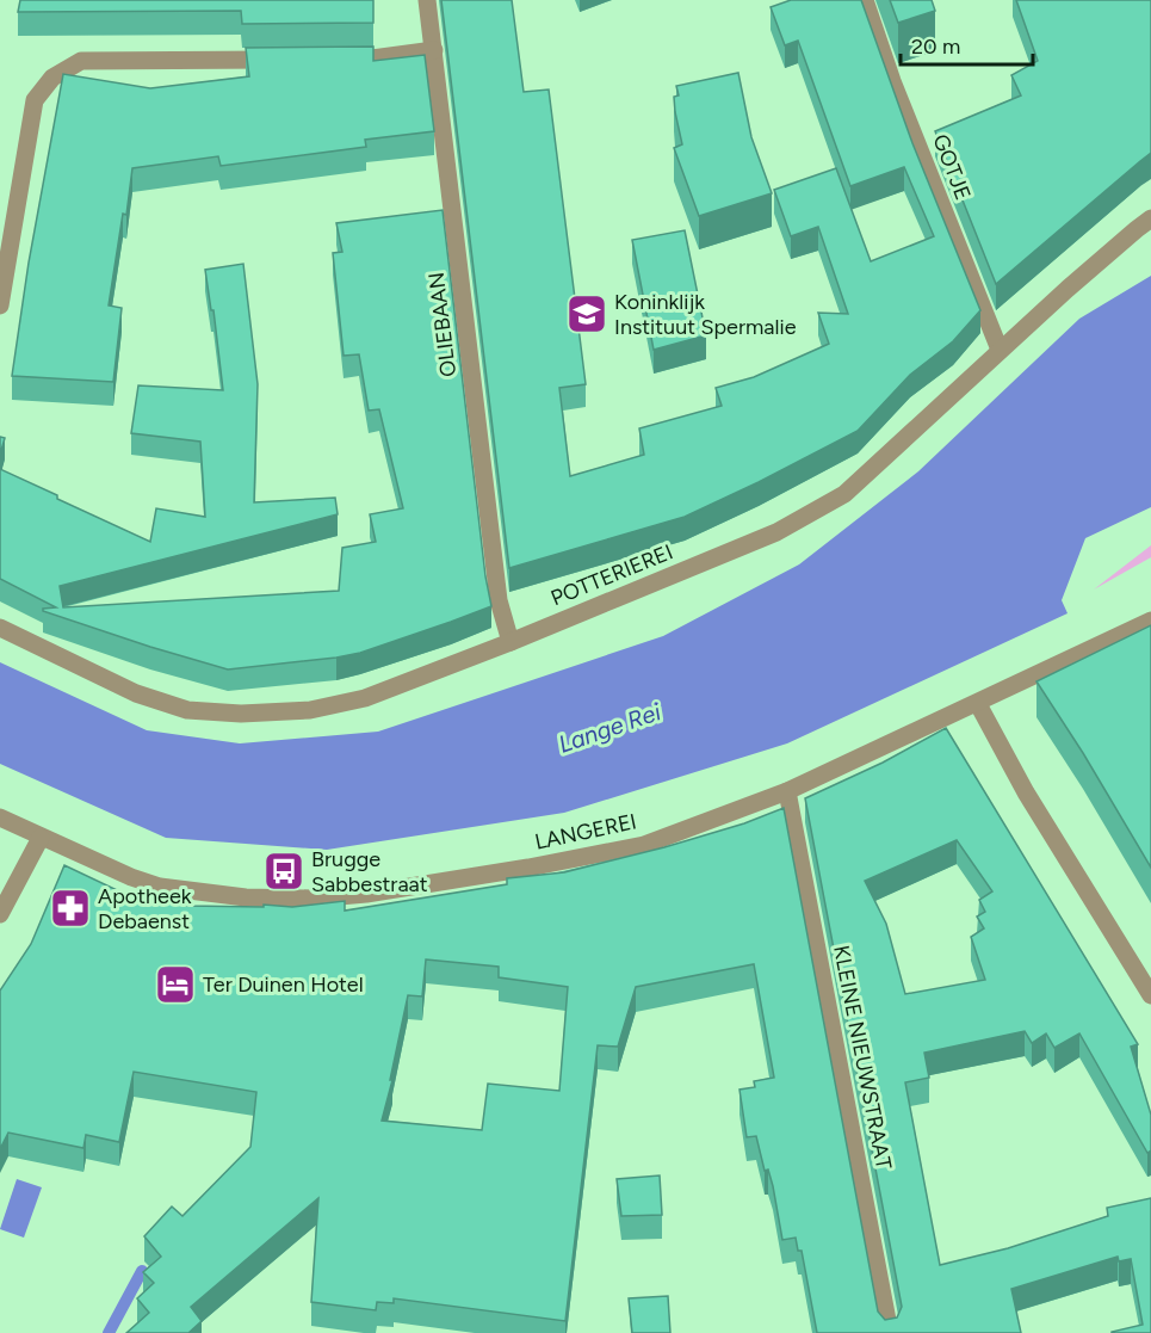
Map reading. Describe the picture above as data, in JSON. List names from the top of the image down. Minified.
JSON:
{"streets":{"street":["GOTJE","OLIEBAAN","POTTERIEREI","LANGEREI","KLEINE NIEUWSTRAAT"]},"crossings":[["GOTJE","POTTERIEREI"],["OLIEBAAN","POTTERIEREI"],["LANGEREI","KLEINE NIEUWSTRAAT"]],"water":["Lange Rei"],"places":{"school or university":["Koninklijk Instituut Spermalie"],"bus stop":["Brugge Sabbestraat"],"pharmacy":["Apotheek Debaenst"],"hotel":["Ter Duinen Hotel"]},"scale_bar":"20 m"}
